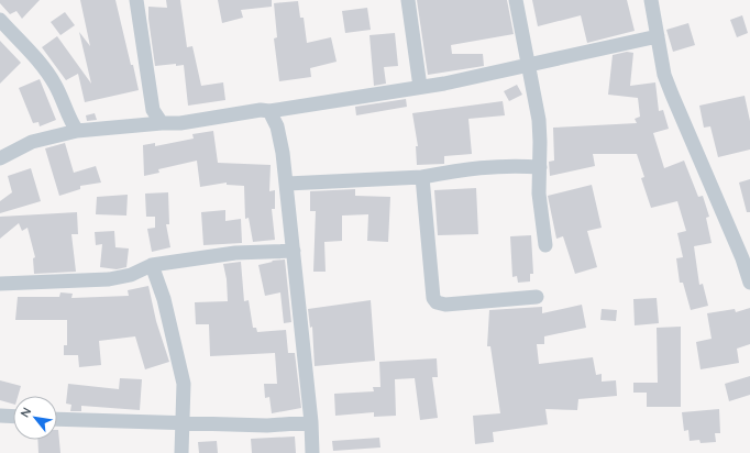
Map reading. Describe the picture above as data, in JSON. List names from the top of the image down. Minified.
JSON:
{"north":"top left"}
